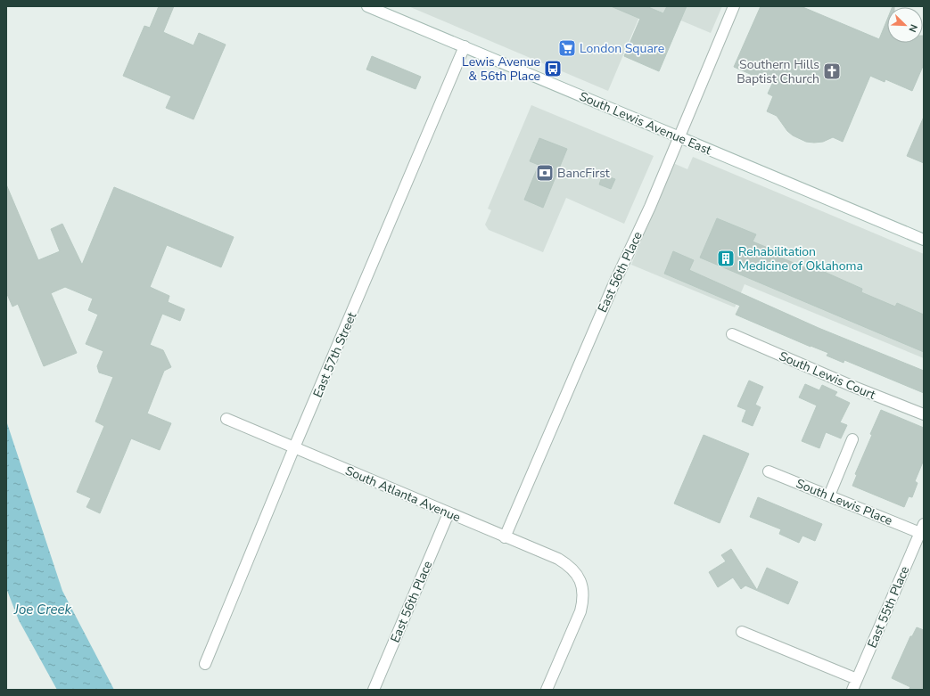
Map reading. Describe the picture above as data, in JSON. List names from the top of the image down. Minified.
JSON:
{"streets":{"street":["South Lewis Avenue East","East 56th Place","East 57th Street","South Lewis Court","South Atlanta Avenue","South Lewis Place","East 55th Place"]},"crossings":[["South Lewis Avenue East","East 56th Place"],["South Lewis Avenue East","East 57th Street"],["East 56th Place","South Atlanta Avenue"],["East 57th Street","South Atlanta Avenue"],["South Lewis Place","East 55th Place"]],"water":["Joe Creek"],"places":{"supermarket":["London Square"],"bus stop":["Lewis Avenue & 56th Place"],"church":["Southern Hills Baptist Church"],"bank":["BancFirst"],"building":["Rehabilitation Medicine of Oklahoma"]},"north":"bottom right"}
